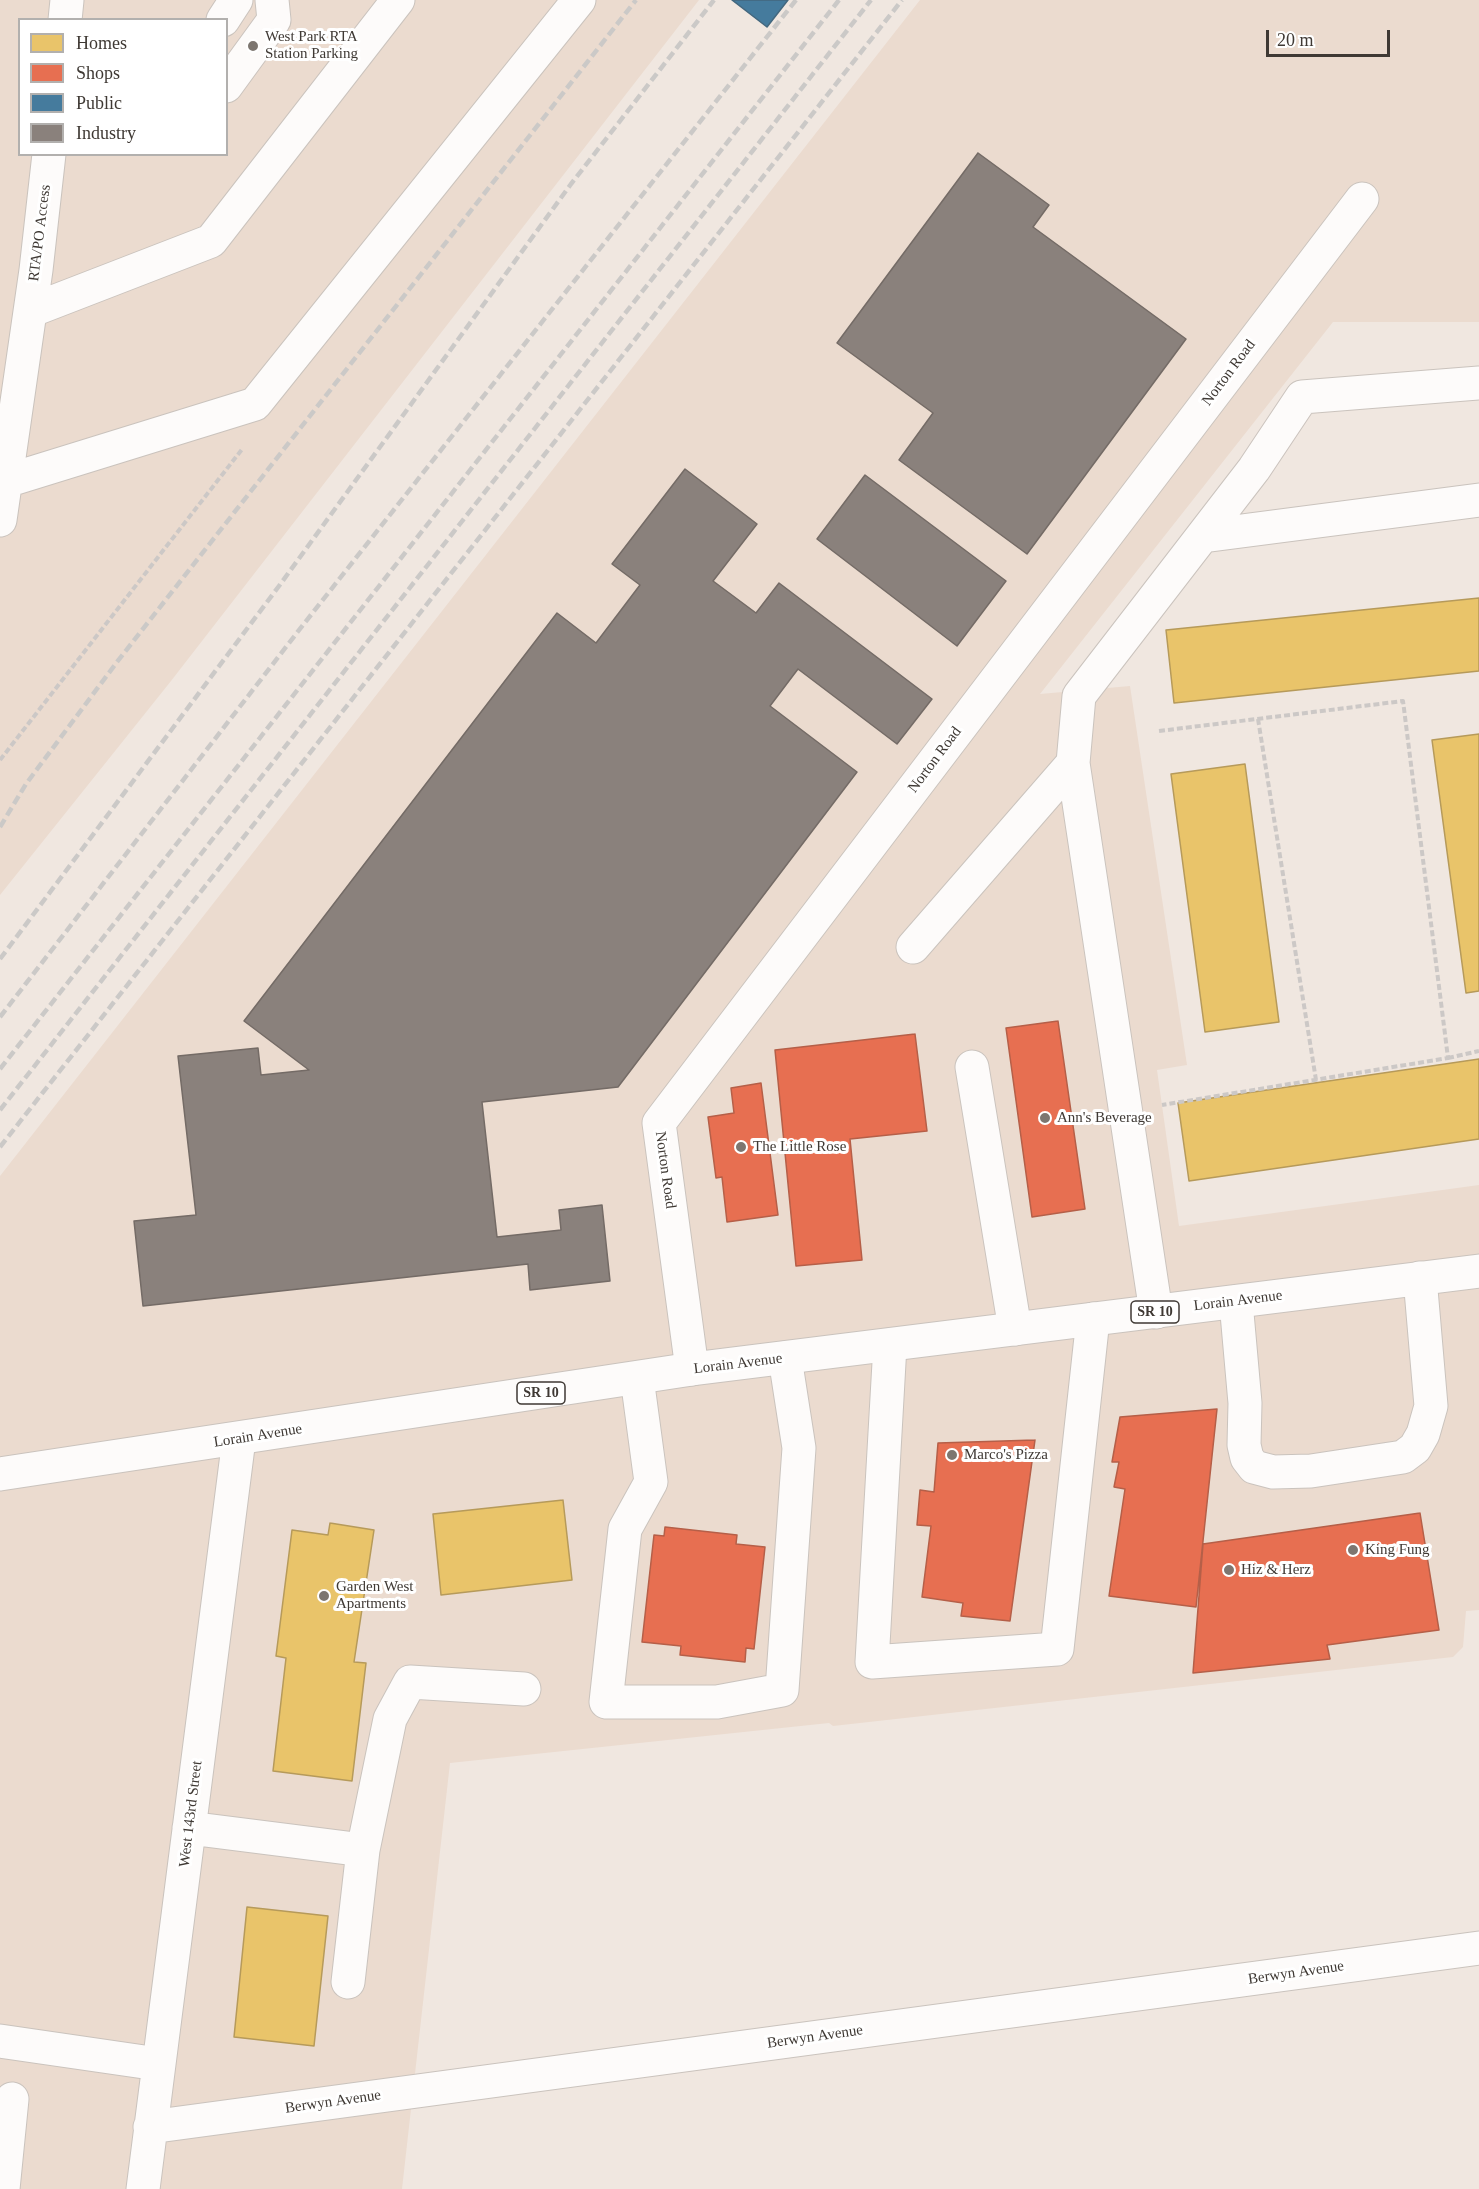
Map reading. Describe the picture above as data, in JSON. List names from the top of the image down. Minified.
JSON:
{"streets":{"street":["RTA/PO Access","Norton Road","Lorain Avenue","SR 10","West 143rd Street","Berwyn Avenue"]},"crossings":[["Norton Road","Lorain Avenue"],["Lorain Avenue","West 143rd Street"],["West 143rd Street","Berwyn Avenue"]],"places":["West Park RTA Station Parking","Ann's Beverage","The Little Rose","Marco's Pizza","King Fung","Hiz & Herz","Garden West Apartments"],"legend":["Homes","Shops","Public","Industry"],"scale_bar":"20 m"}
